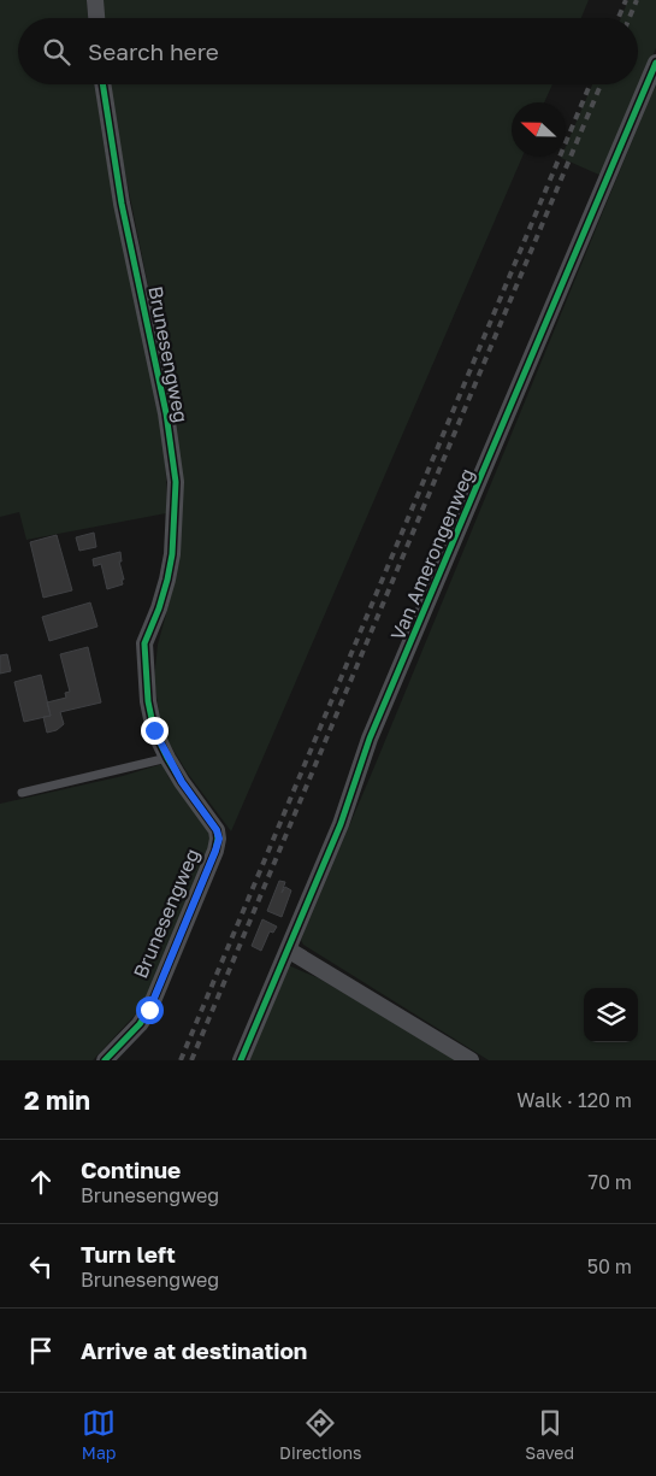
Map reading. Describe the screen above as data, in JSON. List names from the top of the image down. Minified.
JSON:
{"streets":{"street":["Brunesengweg","Van Amerongenweg"]},"north":"left","page":{"search":"Search here","heading":["2 min","Walk · 120 m"],"list":[["Continue","Brunesengweg","70 m"],["Turn left","Brunesengweg","50 m"],"Arrive at destination"],"nav":["Map","Directions","Saved"]}}
